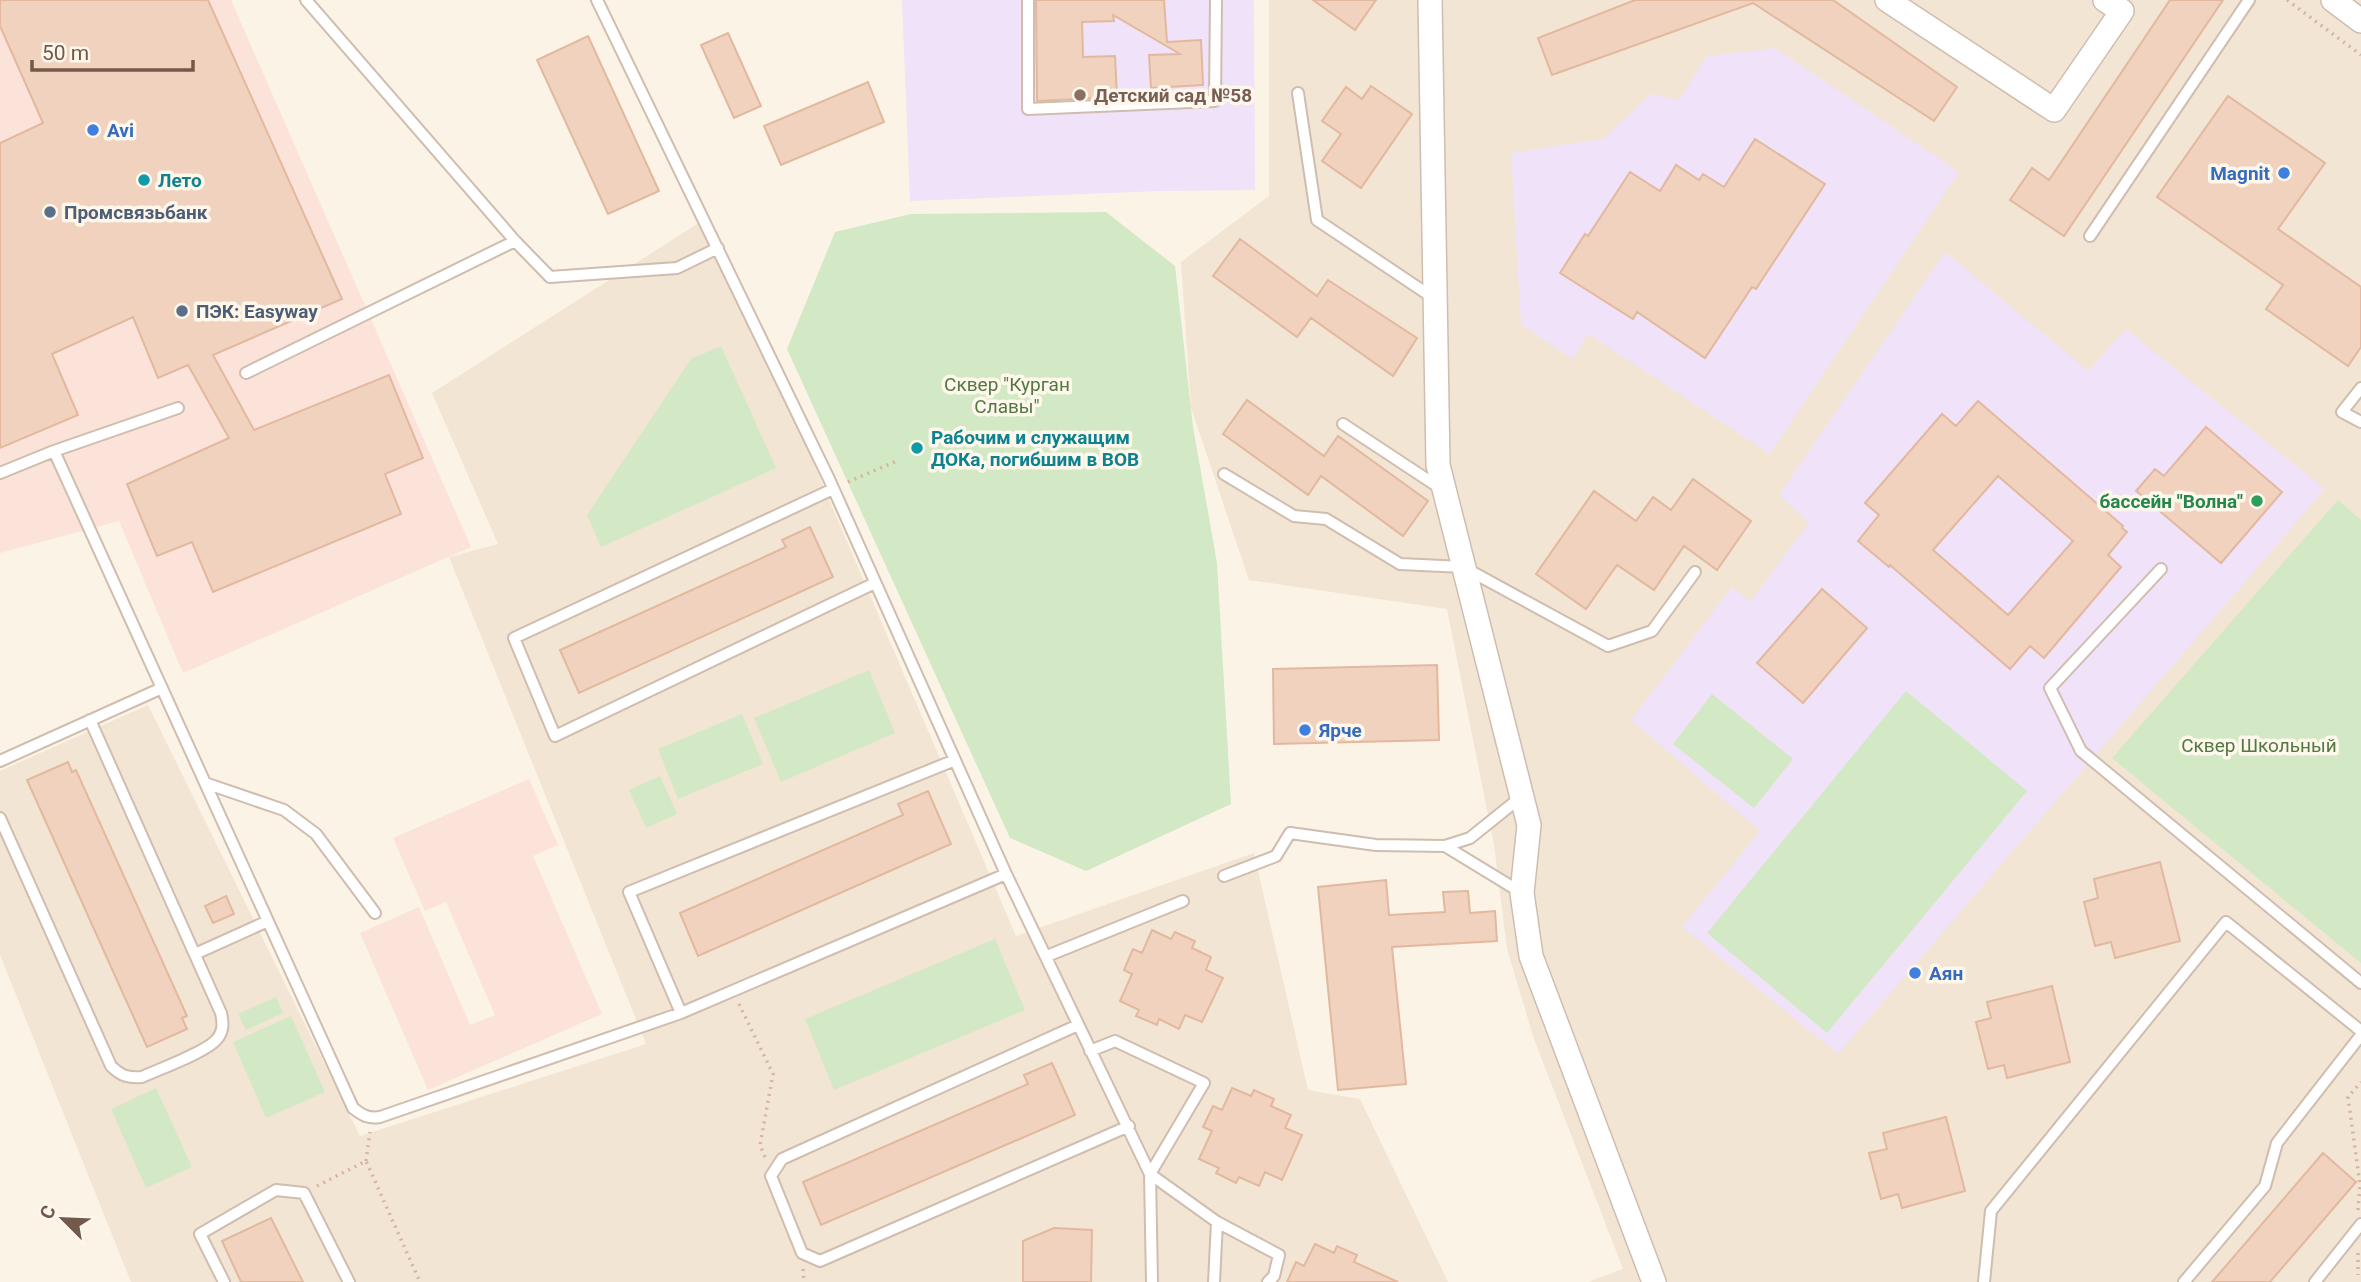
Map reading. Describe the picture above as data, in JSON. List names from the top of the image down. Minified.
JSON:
{"parks":["Сквер \"Курган Славы\"","Сквер Школьный"],"places":["Детский сад №58","Avi","Magnit","Лето","Промсвязьбанк","ПЭК: Easyway","Рабочим и служащим ДОКа, погибшим в ВОВ","бассейн \"Волна\"","Ярче","Аян"],"scale_bar":"50 m","north":"top left"}
